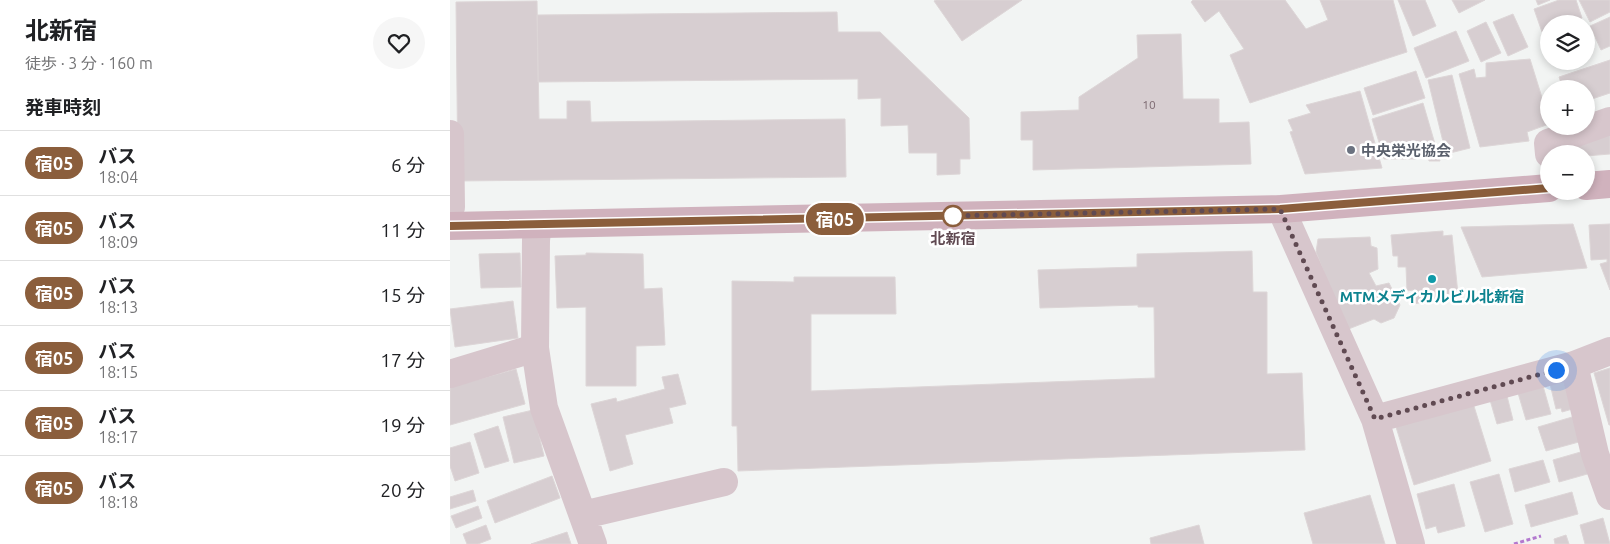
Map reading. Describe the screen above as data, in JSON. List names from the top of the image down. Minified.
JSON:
{"places":["中央栄光協会","北新宿","MTMメディカルビル北新宿"],"lines":["bus line 宿05"],"house_numbers":["10"],"page":{"heading":[["北新宿","徒歩 · 3 分 · 160 m"],"発車時刻"],"on_map":"宿05","map_buttons":["+","−"],"list":[{"mark":"宿05","name":"バス","note":"18:04","value":"6 分"},{"mark":"宿05","name":"バス","note":"18:09","value":"11 分"},{"mark":"宿05","name":"バス","note":"18:13","value":"15 分"},{"mark":"宿05","name":"バス","note":"18:15","value":"17 分"},{"mark":"宿05","name":"バス","note":"18:17","value":"19 分"},{"mark":"宿05","name":"バス","note":"18:18","value":"20 分"}]}}
